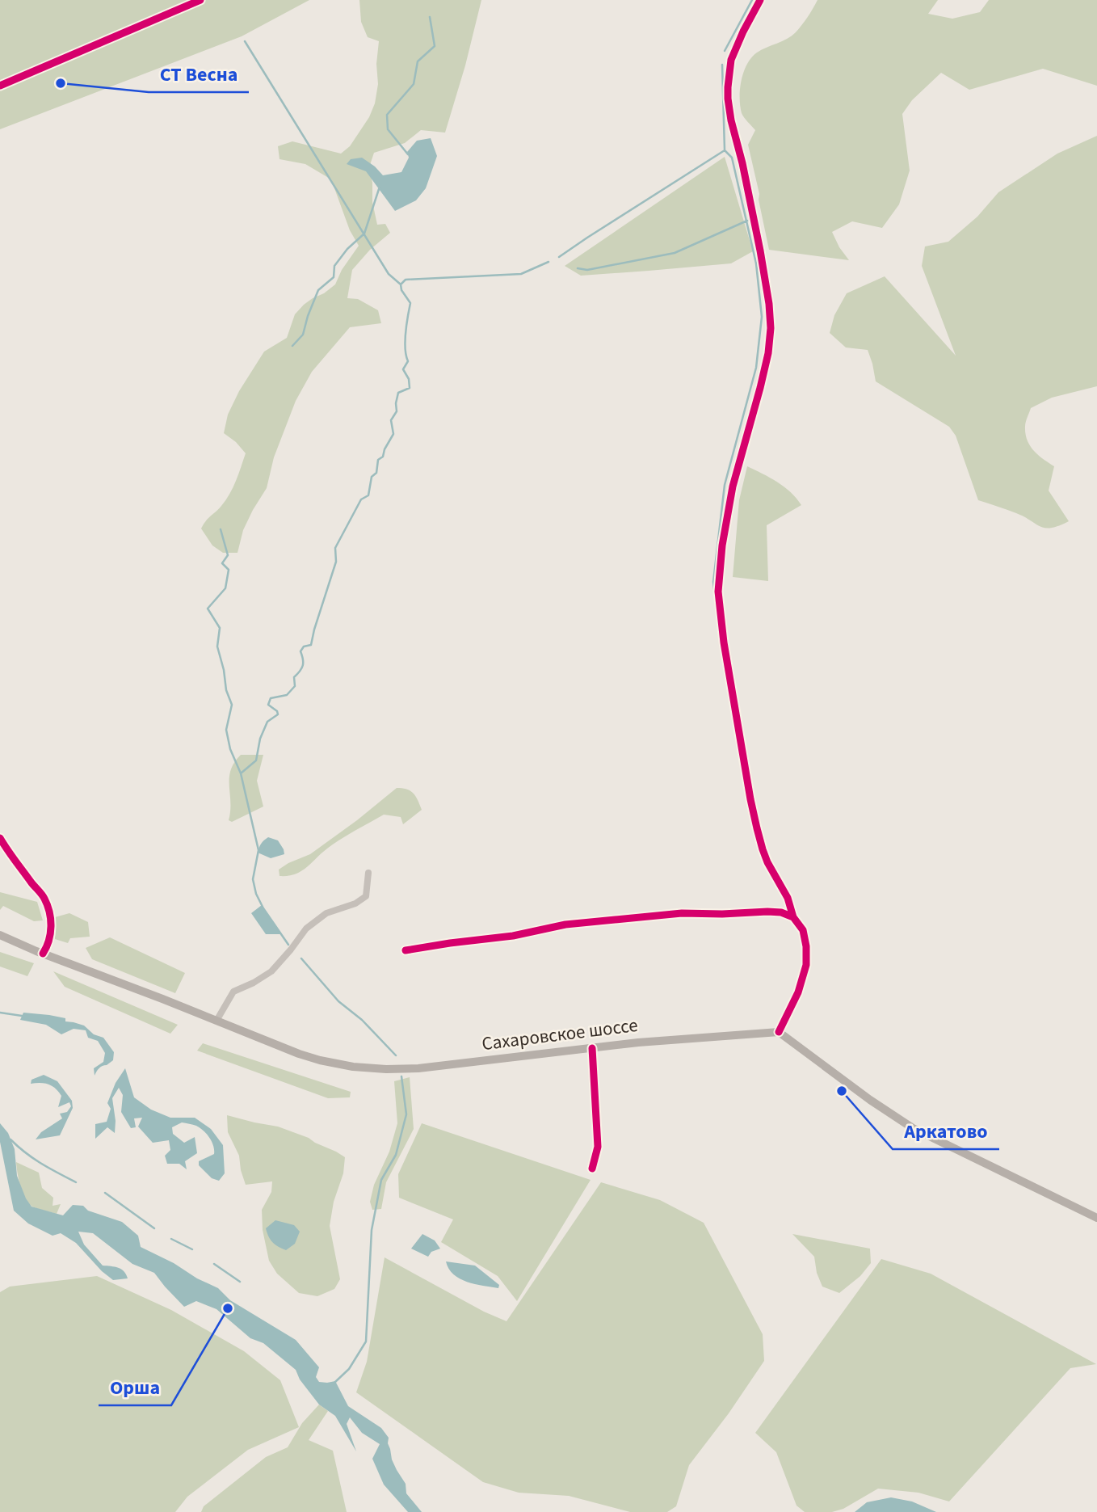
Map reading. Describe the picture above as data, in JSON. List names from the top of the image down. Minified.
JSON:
{"streets":{"main road":["Сахаровское шоссе"]},"places":["СТ Весна","Аркатово","Орша"]}
